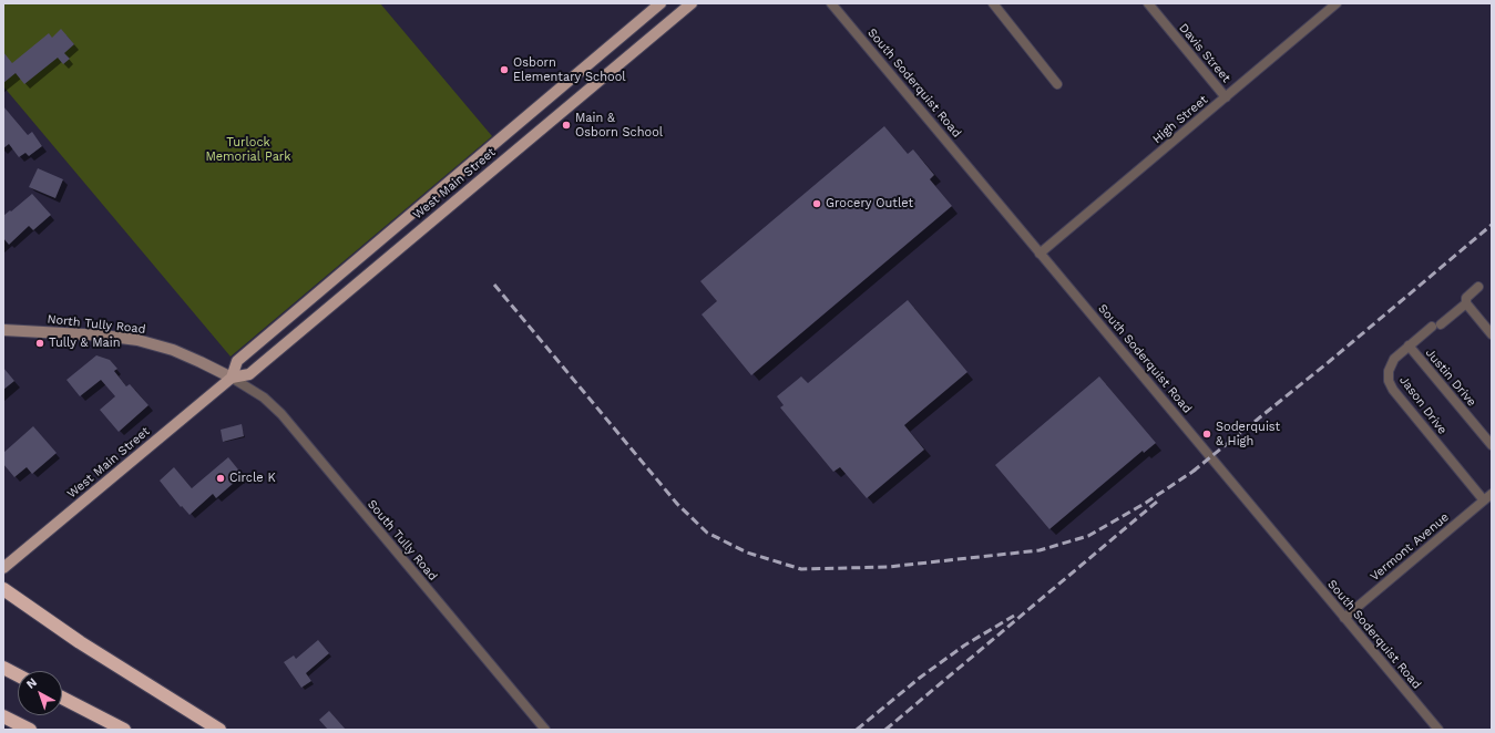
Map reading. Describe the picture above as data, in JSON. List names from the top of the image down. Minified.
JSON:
{"streets":{"main road":["West Main Street"],"street":["Davis Street","South Soderquist Road","High Street","North Tully Road","Justin Drive","Jason Drive","South Tully Road","Vermont Avenue"]},"crossings":[["Davis Street","High Street"],["South Soderquist Road","High Street"],["South Soderquist Road","Vermont Avenue"],["West Main Street","North Tully Road"],["West Main Street","South Tully Road"],["North Tully Road","South Tully Road"],["Justin Drive","Jason Drive"],["Jason Drive","Vermont Avenue"]],"parks":["Turlock Memorial Park"],"places":["Osborn Elementary School","Main & Osborn School","Grocery Outlet","Tully & Main","Soderquist & High","Circle K"],"north":"top left"}
